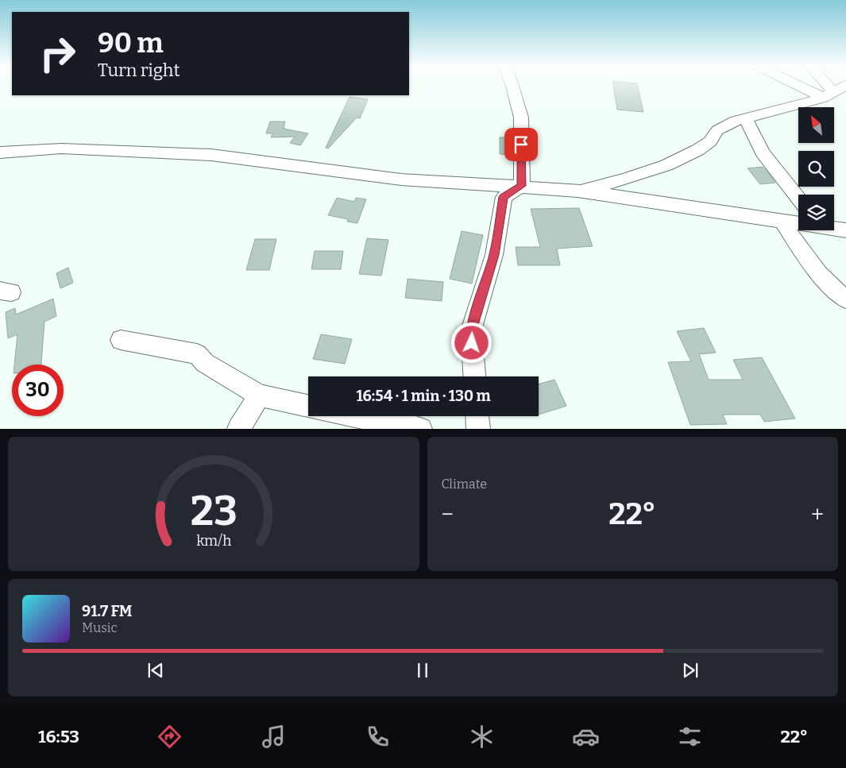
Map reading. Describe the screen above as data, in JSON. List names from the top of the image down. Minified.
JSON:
{"north":"top left","page":{"turn":["90 m","Turn right"],"limit":"30","trip":"16:54 · 1 min · 130 m","tile":"Climate","heat":["−","22°","+"],"song":["91.7 FM","Music"],"tabs":["16:53","22°"],"gauge":["23","km/h"]}}
